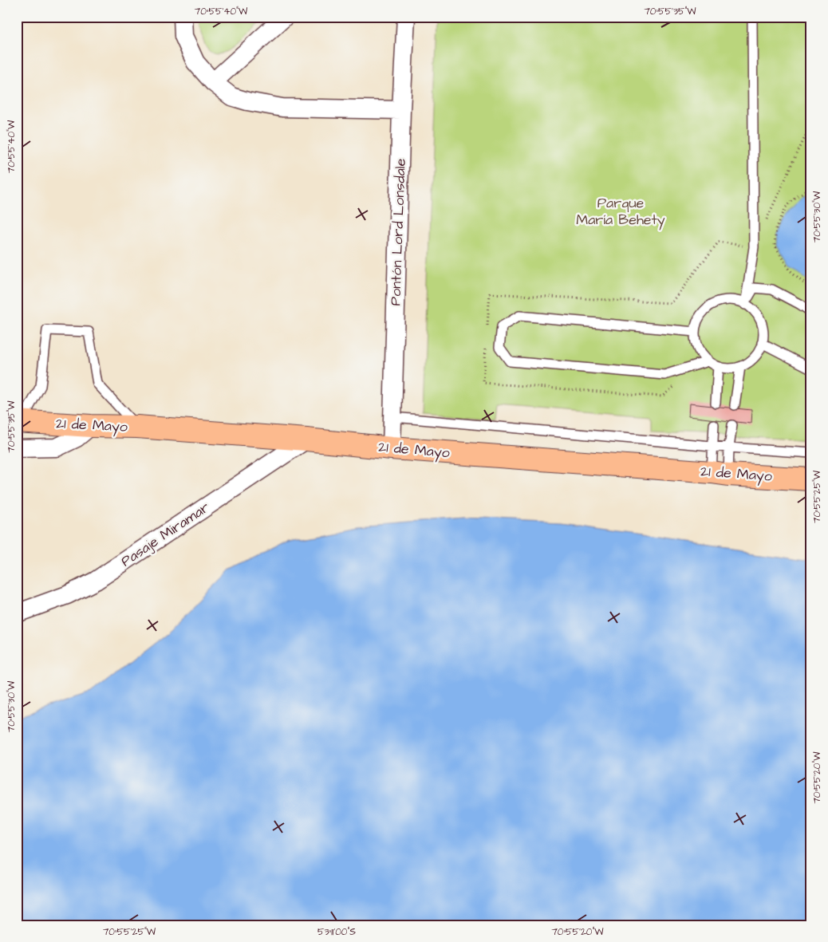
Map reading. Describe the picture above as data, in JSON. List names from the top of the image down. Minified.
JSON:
{"streets":{"main road":["21 de Mayo"],"street":["Pontón Lord Lonsdale","Pasaje Miramar"]},"crossings":[["Pontón Lord Lonsdale","21 de Mayo"],["21 de Mayo","Pasaje Miramar"]],"parks":["Parque María Behety"],"coordinates":["70°55'40\"W","70°55'35\"W","70°55'30\"W","70°55'25\"W","70°55'20\"W","53°11'00\"S"]}
